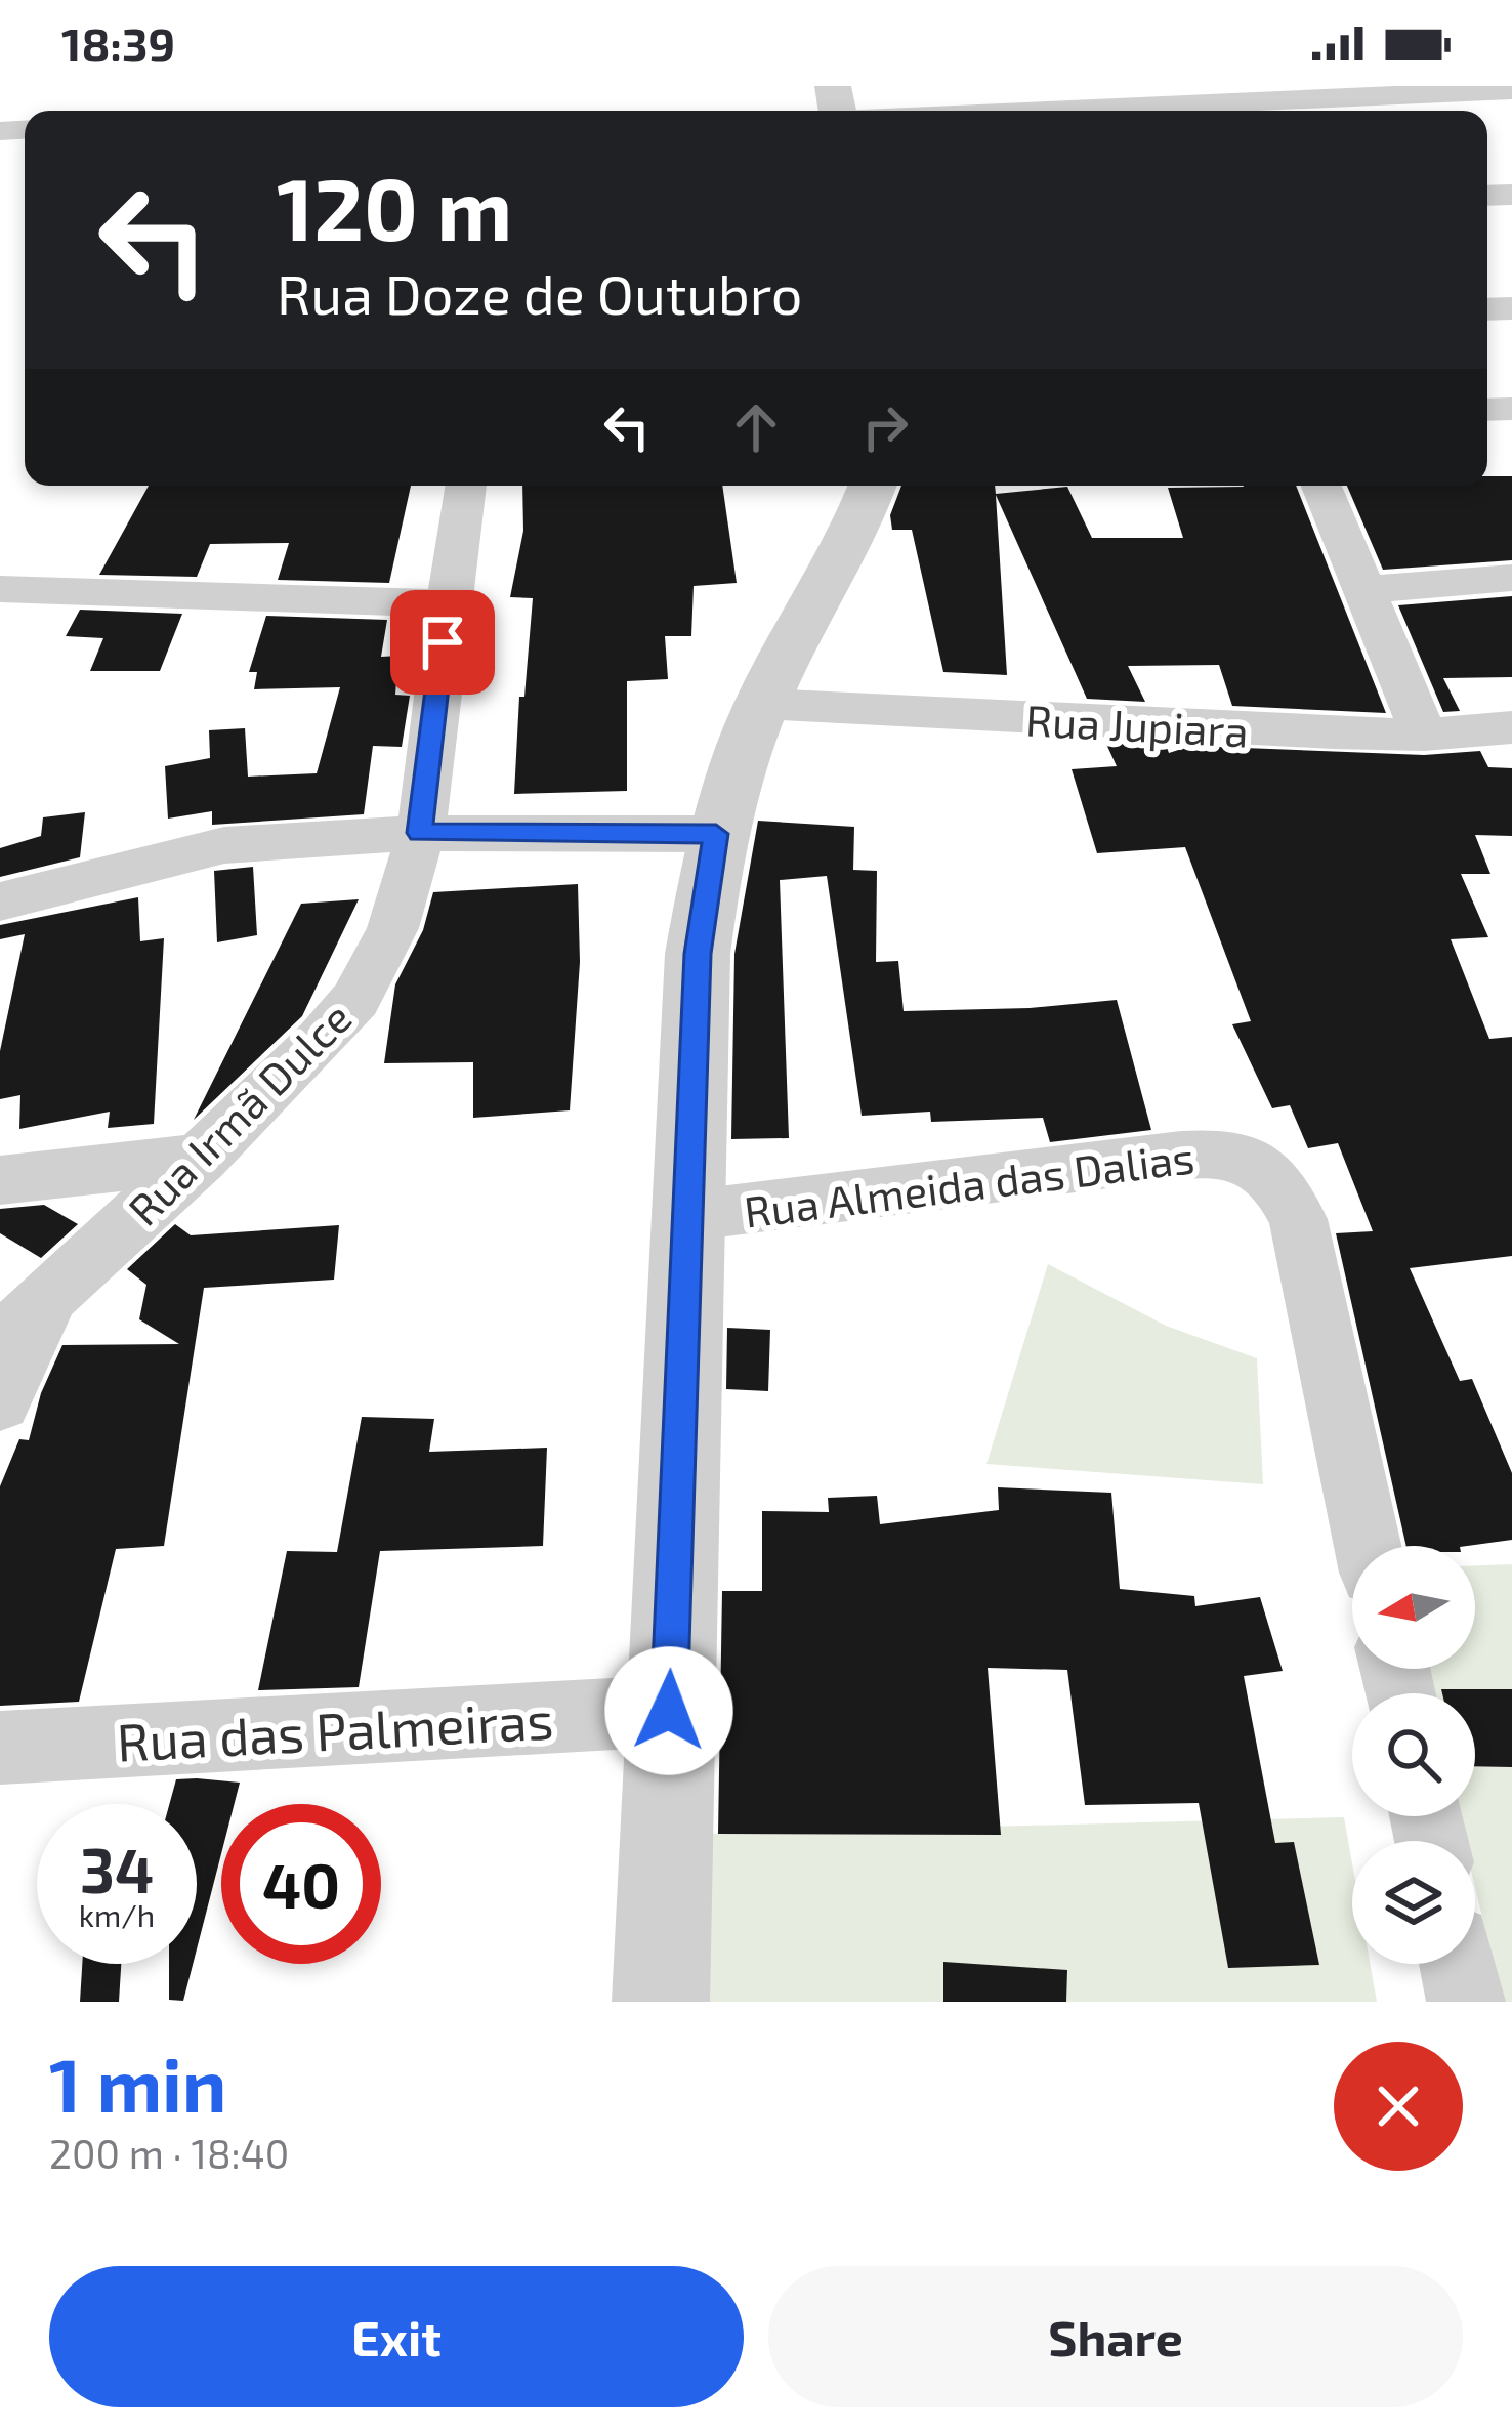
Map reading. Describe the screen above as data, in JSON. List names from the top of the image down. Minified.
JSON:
{"streets":{"street":["Rua Jupiara","Rua Irmã Dulce","Rua Almeida das Dalias","Rua das Palmeiras"]},"north":"left","page":{"status":"18:39","turn":["120 m","Rua Doze de Outubro"],"speed":"34 km/h","limit":"40","heading":["1 min","200 m · 18:40"],"buttons":["Exit","Share"]}}
